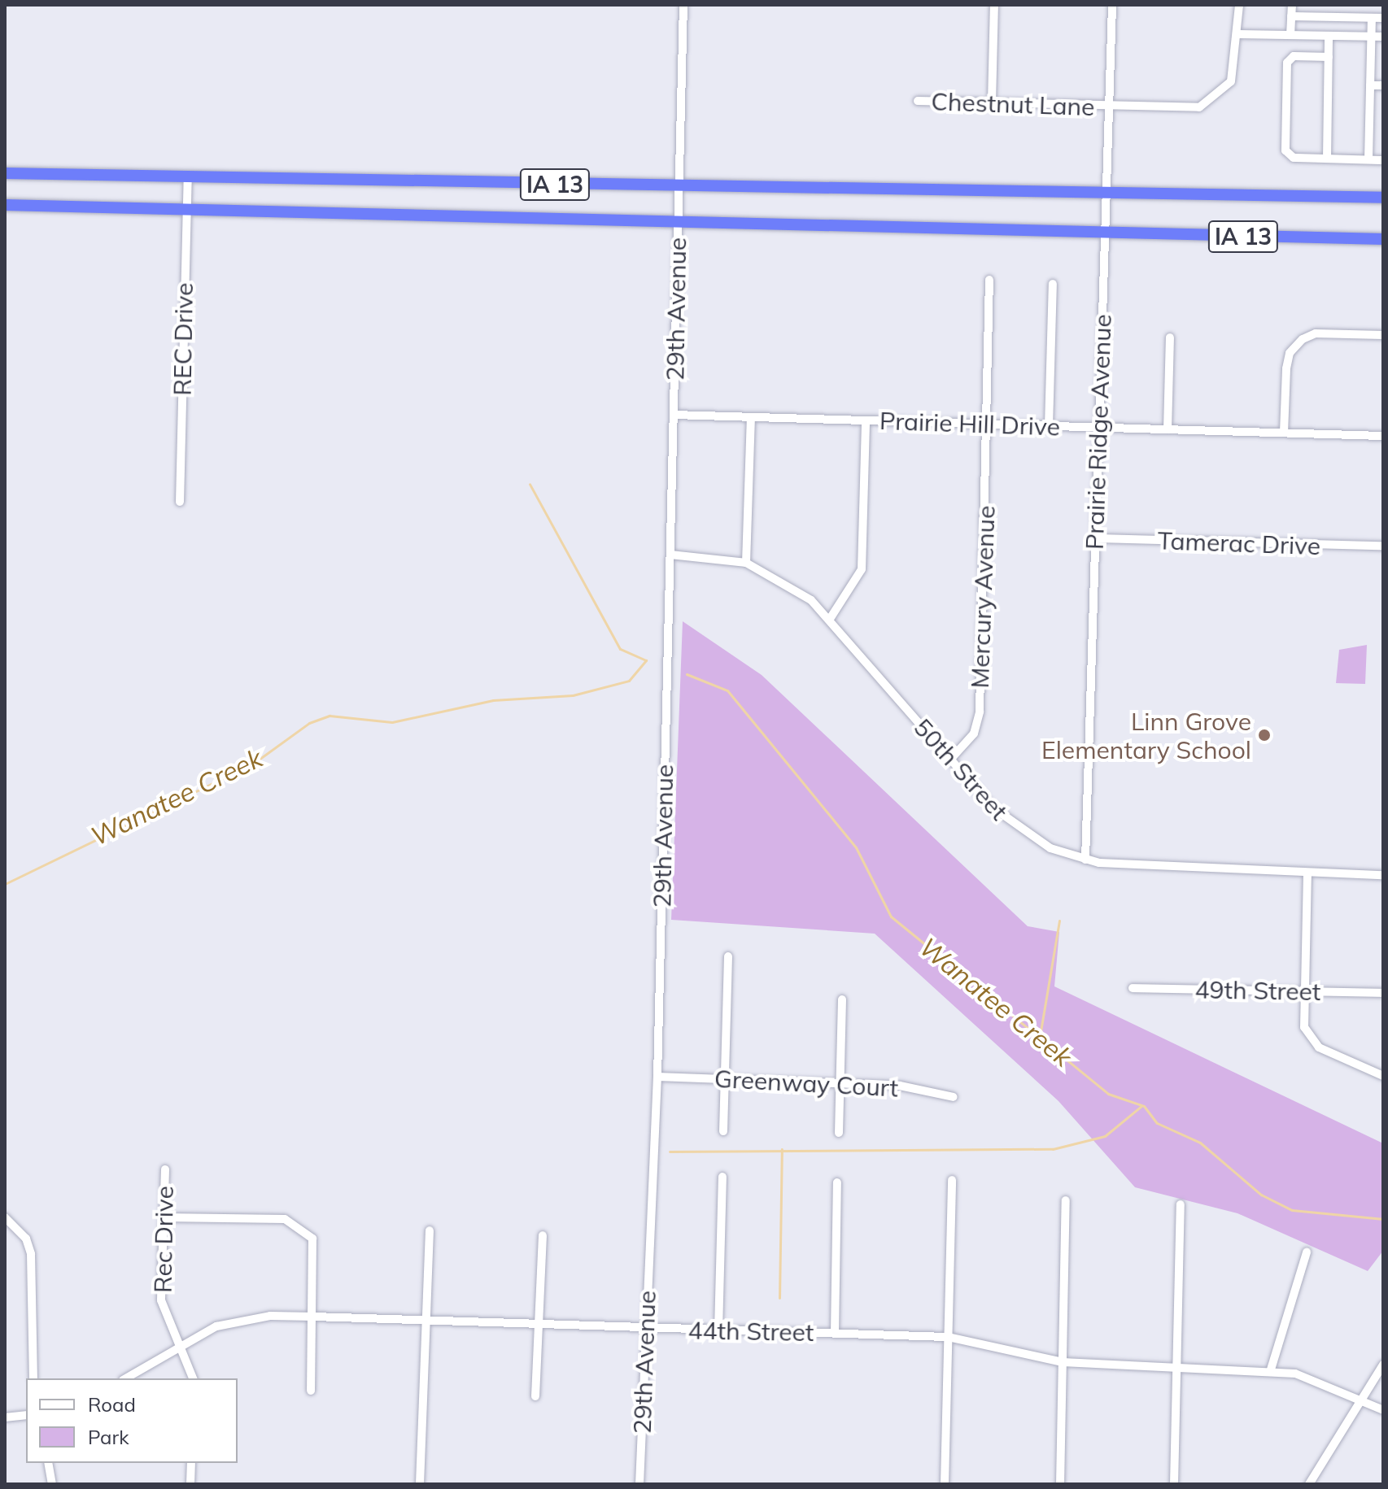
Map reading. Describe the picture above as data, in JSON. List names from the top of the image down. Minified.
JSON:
{"streets":{"highway":["IA 13"],"street":["Chestnut Lane","29th Avenue","REC Drive","Prairie Hill Drive","Prairie Ridge Avenue","Tamerac Drive","Mercury Avenue","50th Street","49th Street","Greenway Court","Rec Drive","44th Street"]},"crossings":[["Chestnut Lane","Prairie Ridge Avenue"],["IA 13","29th Avenue"],["IA 13","REC Drive"],["IA 13","Prairie Ridge Avenue"],["29th Avenue","Prairie Hill Drive"],["29th Avenue","50th Street"],["29th Avenue","Greenway Court"],["29th Avenue","44th Street"],["Prairie Hill Drive","Prairie Ridge Avenue"],["Prairie Hill Drive","Mercury Avenue"],["Prairie Ridge Avenue","Tamerac Drive"],["Prairie Ridge Avenue","50th Street"],["Mercury Avenue","50th Street"],["Rec Drive","44th Street"]],"water":["Wanatee Creek"],"places":["Linn Grove Elementary School"],"legend":["Road","Park"]}
